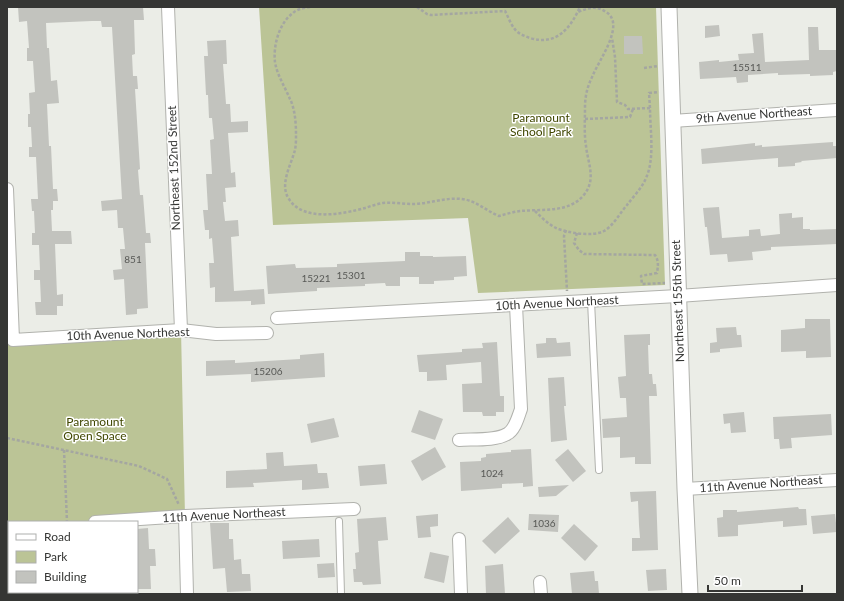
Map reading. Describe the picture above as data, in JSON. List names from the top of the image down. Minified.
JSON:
{"streets":{"street":["9th Avenue Northeast","Northeast 152nd Street","Northeast 155th Street","10th Avenue Northeast","11th Avenue Northeast"]},"crossings":[["9th Avenue Northeast","Northeast 155th Street"],["Northeast 152nd Street","10th Avenue Northeast"],["Northeast 155th Street","10th Avenue Northeast"],["Northeast 155th Street","11th Avenue Northeast"]],"parks":["Paramount School Park","Paramount Open Space"],"house_numbers":["15511","851","15301","15221","15206","1024","1036"],"legend":["Road","Park","Building"],"scale_bar":"50 m"}
